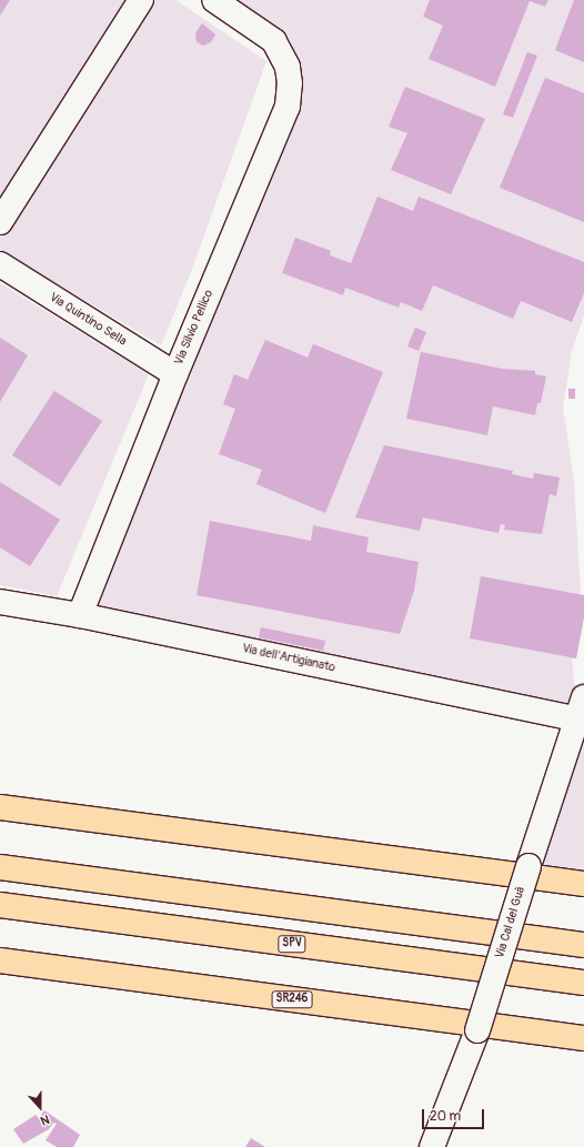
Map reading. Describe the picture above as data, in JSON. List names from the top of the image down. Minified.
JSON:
{"streets":{"highway":["SPV","SR246"],"street":["Via Quintino Sella","Via Silvio Pellico","Via dell'Artigianato","Via Cal del Guà"]},"crossings":[["Via Quintino Sella","Via Silvio Pellico"],["Via Silvio Pellico","Via dell'Artigianato"],["Via dell'Artigianato","Via Cal del Guà"]],"scale_bar":"20 m","north":"bottom"}
